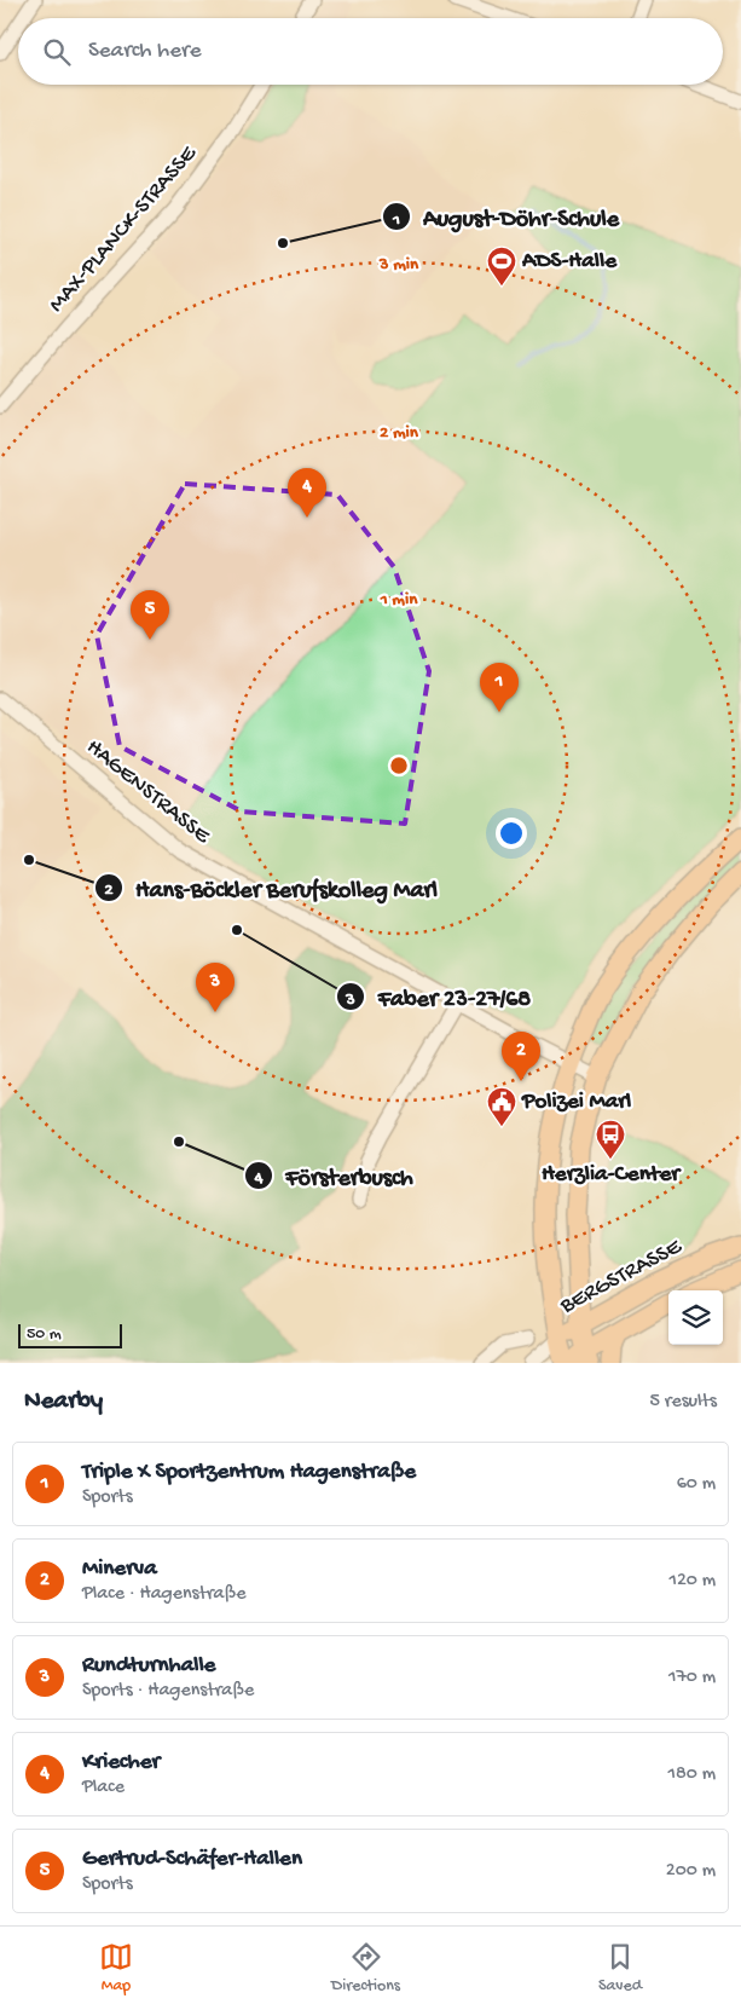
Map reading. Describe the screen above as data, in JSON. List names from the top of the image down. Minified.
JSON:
{"streets":{"main road":["BERGSTRASSE"],"street":["MAX-PLANCK-STRASSE","HAGENSTRASSE"]},"places":{"other":["August-Döhr-Schule","Hans-Böckler Berufskolleg Marl","Faber 23-27/68","Försterbusch"],"sports":["ADS-Halle"],"public building":["Polizei Marl"],"bus stop":["Herzlia-Center"]},"scale_bar":"50 m","page":{"search":"Search here","pins":["4","5","1","3","2"],"scale":"50 m","heading":["Nearby","5 results"],"list":[{"mark":"1","name":"Triple X Sportzentrum Hagenstraße","note":"Sports","value":"60 m"},{"mark":"2","name":"Minerva","note":"Place · Hagenstraße","value":"120 m"},{"mark":"3","name":"Rundturnhalle","note":"Sports · Hagenstraße","value":"170 m"},{"mark":"4","name":"Kriecher","note":"Place","value":"180 m"},{"mark":"5","name":"Gertrud-Schäfer-Hallen","note":"Sports","value":"200 m"}],"nav":["Map","Directions","Saved"]},"rings":["3 min","2 min","1 min"]}
